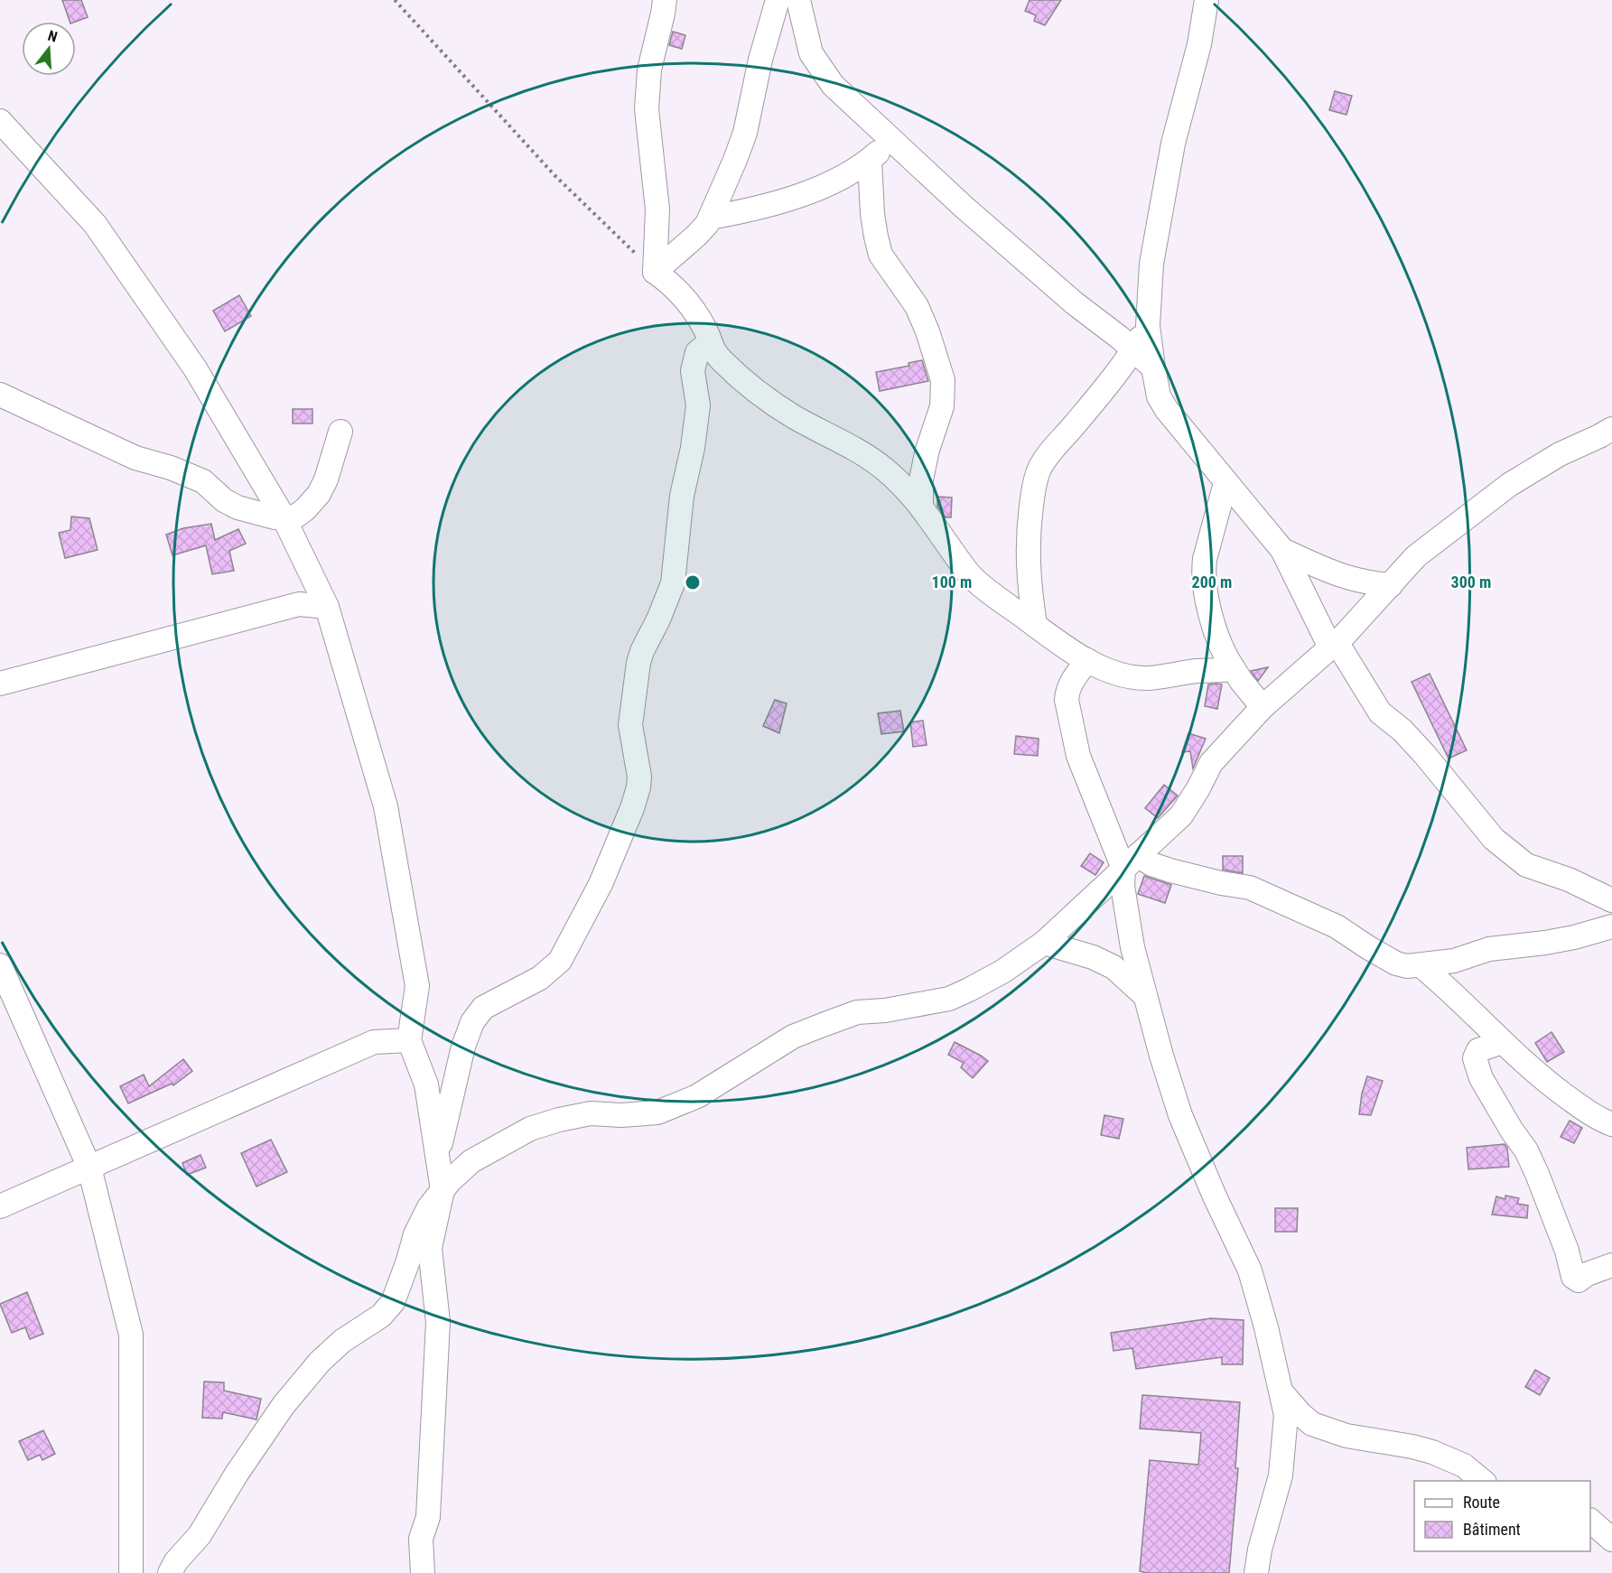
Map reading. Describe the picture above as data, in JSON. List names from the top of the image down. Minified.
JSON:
{"legend":["Route","Bâtiment"],"north":"top","rings":["100 m","200 m","300 m"]}
